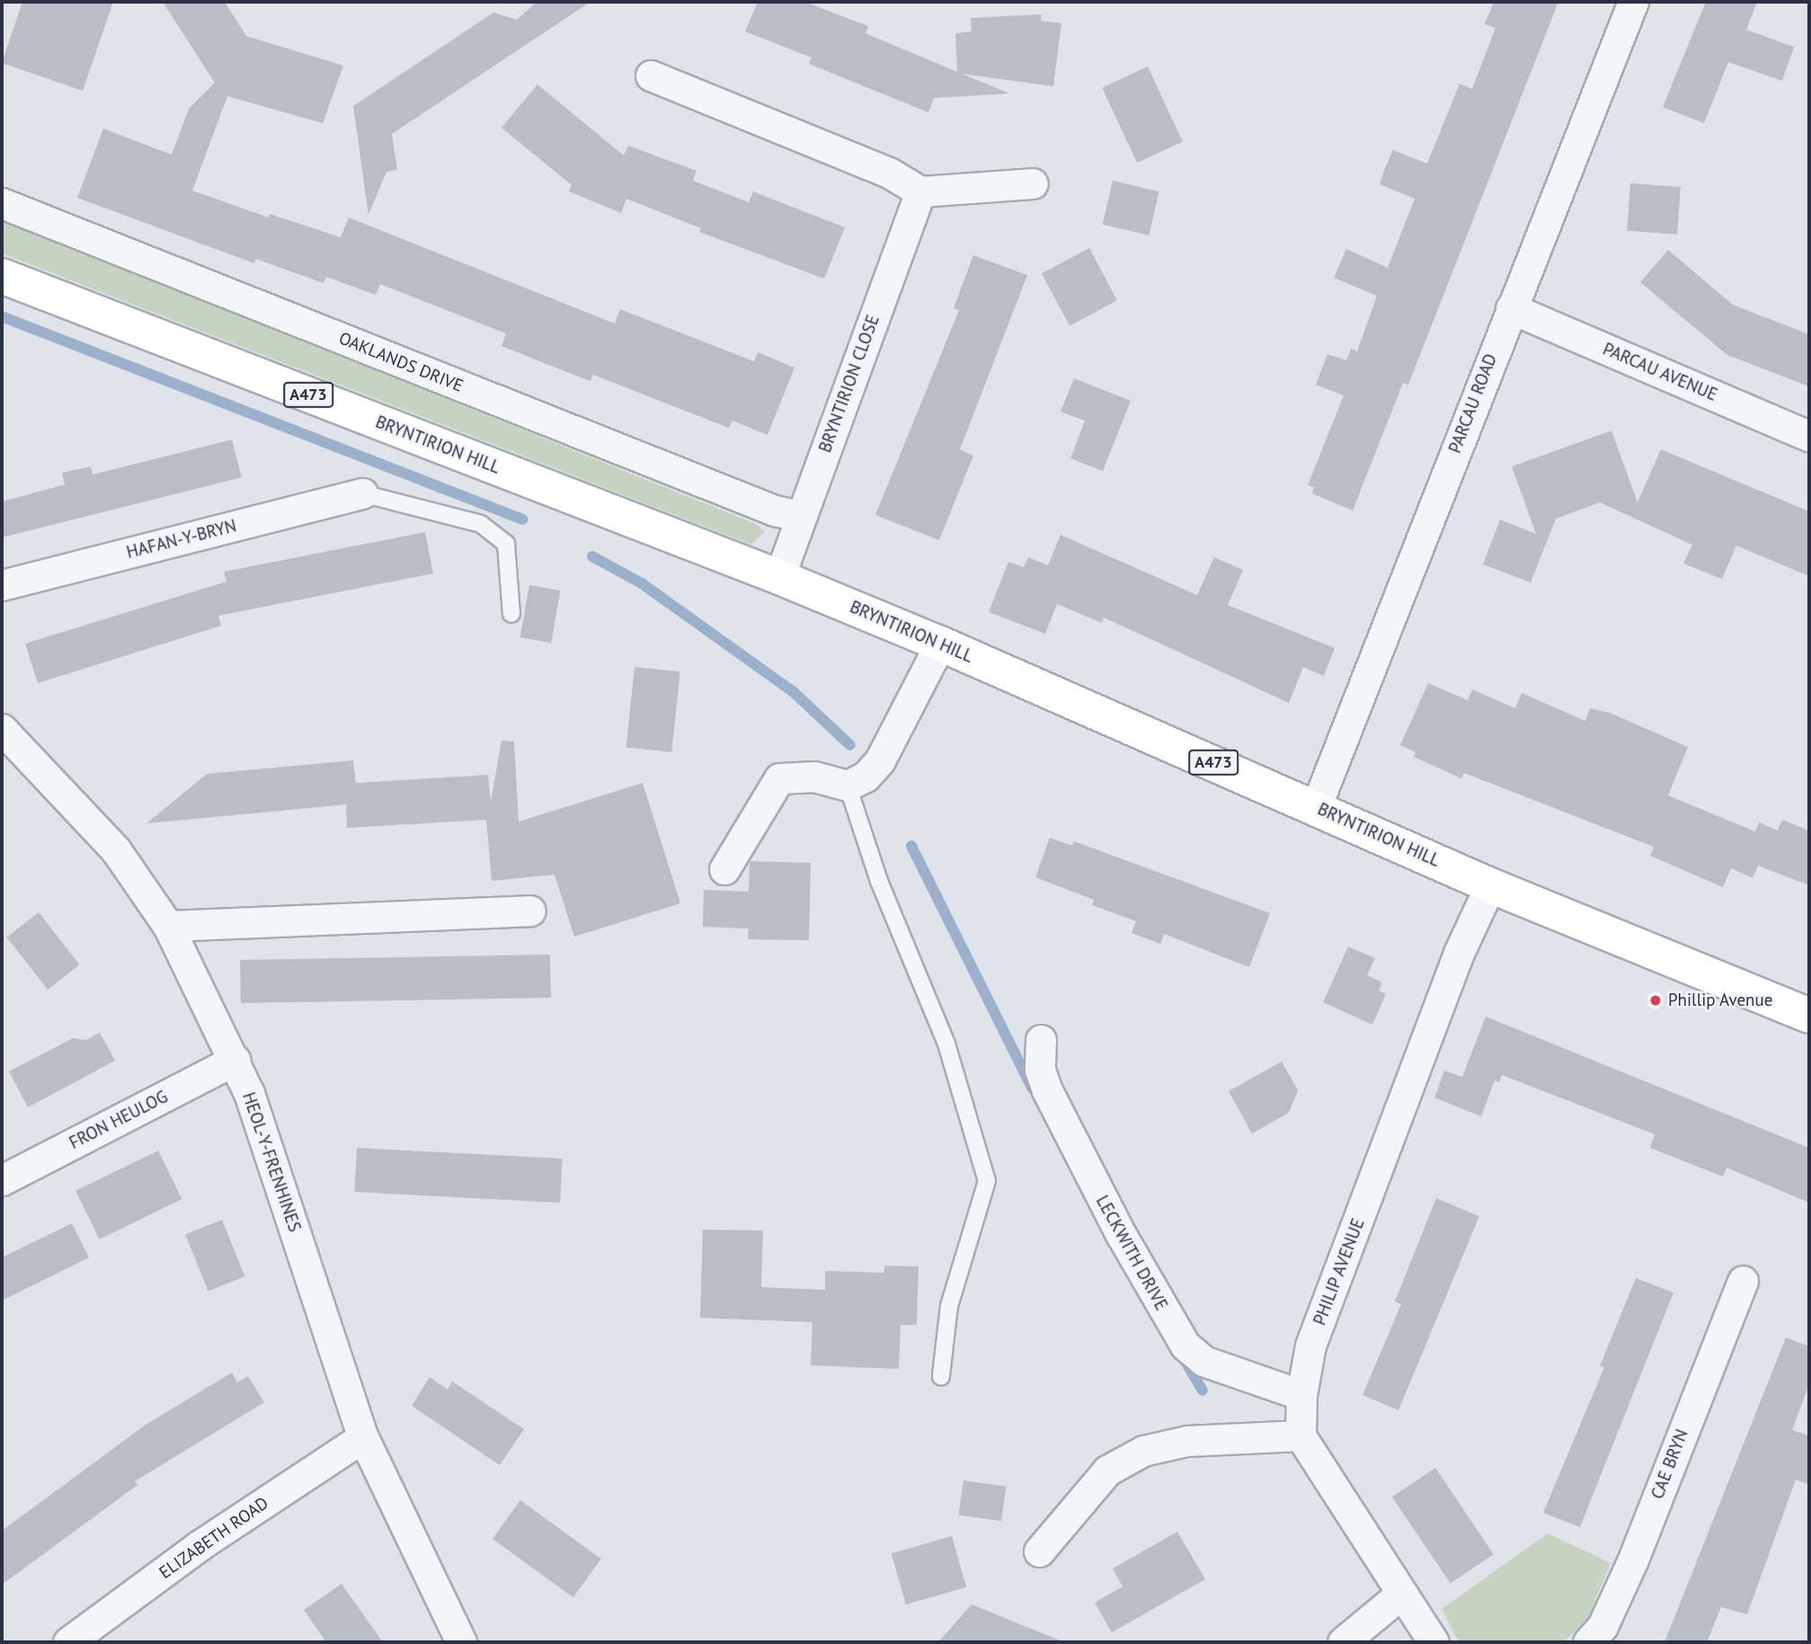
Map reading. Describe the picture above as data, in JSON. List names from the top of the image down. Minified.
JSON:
{"streets":{"main road":["A473","BRYNTIRION HILL"],"street":["OAKLANDS DRIVE","PARCAU AVENUE","BRYNTIRION CLOSE","PARCAU ROAD","HAFAN-Y-BRYN","FRON HEULOG","HEOL-Y-FRENHINES","LECKWITH DRIVE","PHILIP AVENUE","CAE BRYN","ELIZABETH ROAD"]},"crossings":[["OAKLANDS DRIVE","BRYNTIRION CLOSE"],["PARCAU AVENUE","PARCAU ROAD"],["BRYNTIRION CLOSE","BRYNTIRION HILL"],["PARCAU ROAD","BRYNTIRION HILL"],["BRYNTIRION HILL","PHILIP AVENUE"],["FRON HEULOG","HEOL-Y-FRENHINES"],["HEOL-Y-FRENHINES","ELIZABETH ROAD"],["LECKWITH DRIVE","PHILIP AVENUE"]],"places":["Phillip Avenue"]}
